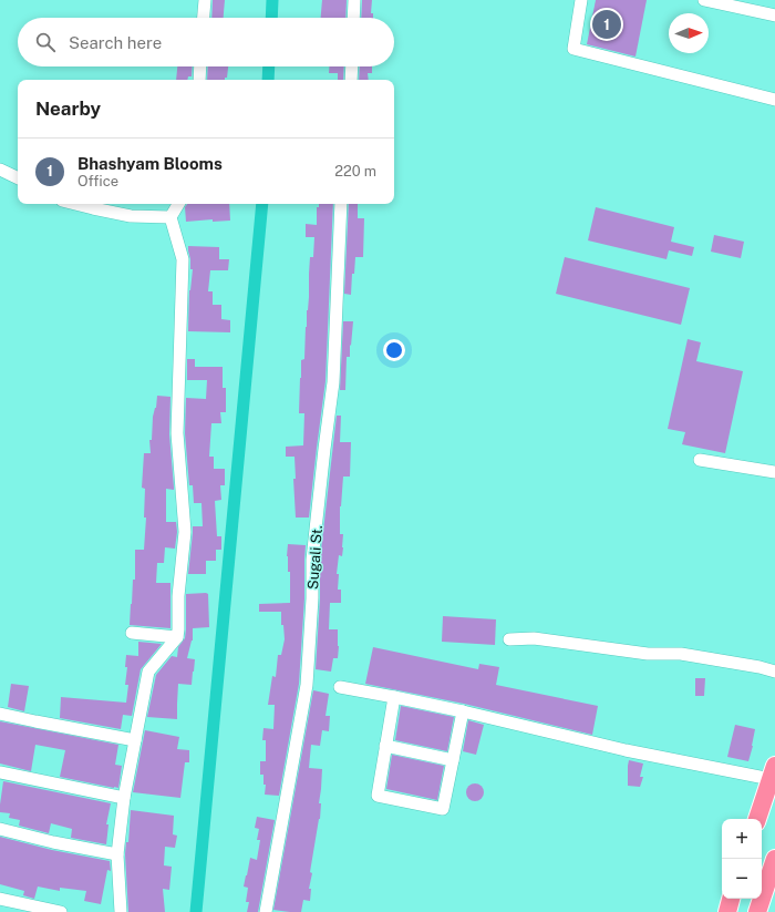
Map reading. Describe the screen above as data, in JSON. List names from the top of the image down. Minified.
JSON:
{"streets":{"street":["Sugali St."]},"north":"right","page":{"pins":"1","search":"Search here","heading":"Nearby","list":[{"mark":"1","name":"Bhashyam Blooms","note":"Office","value":"220 m"}],"map_buttons":["+","−"]}}
